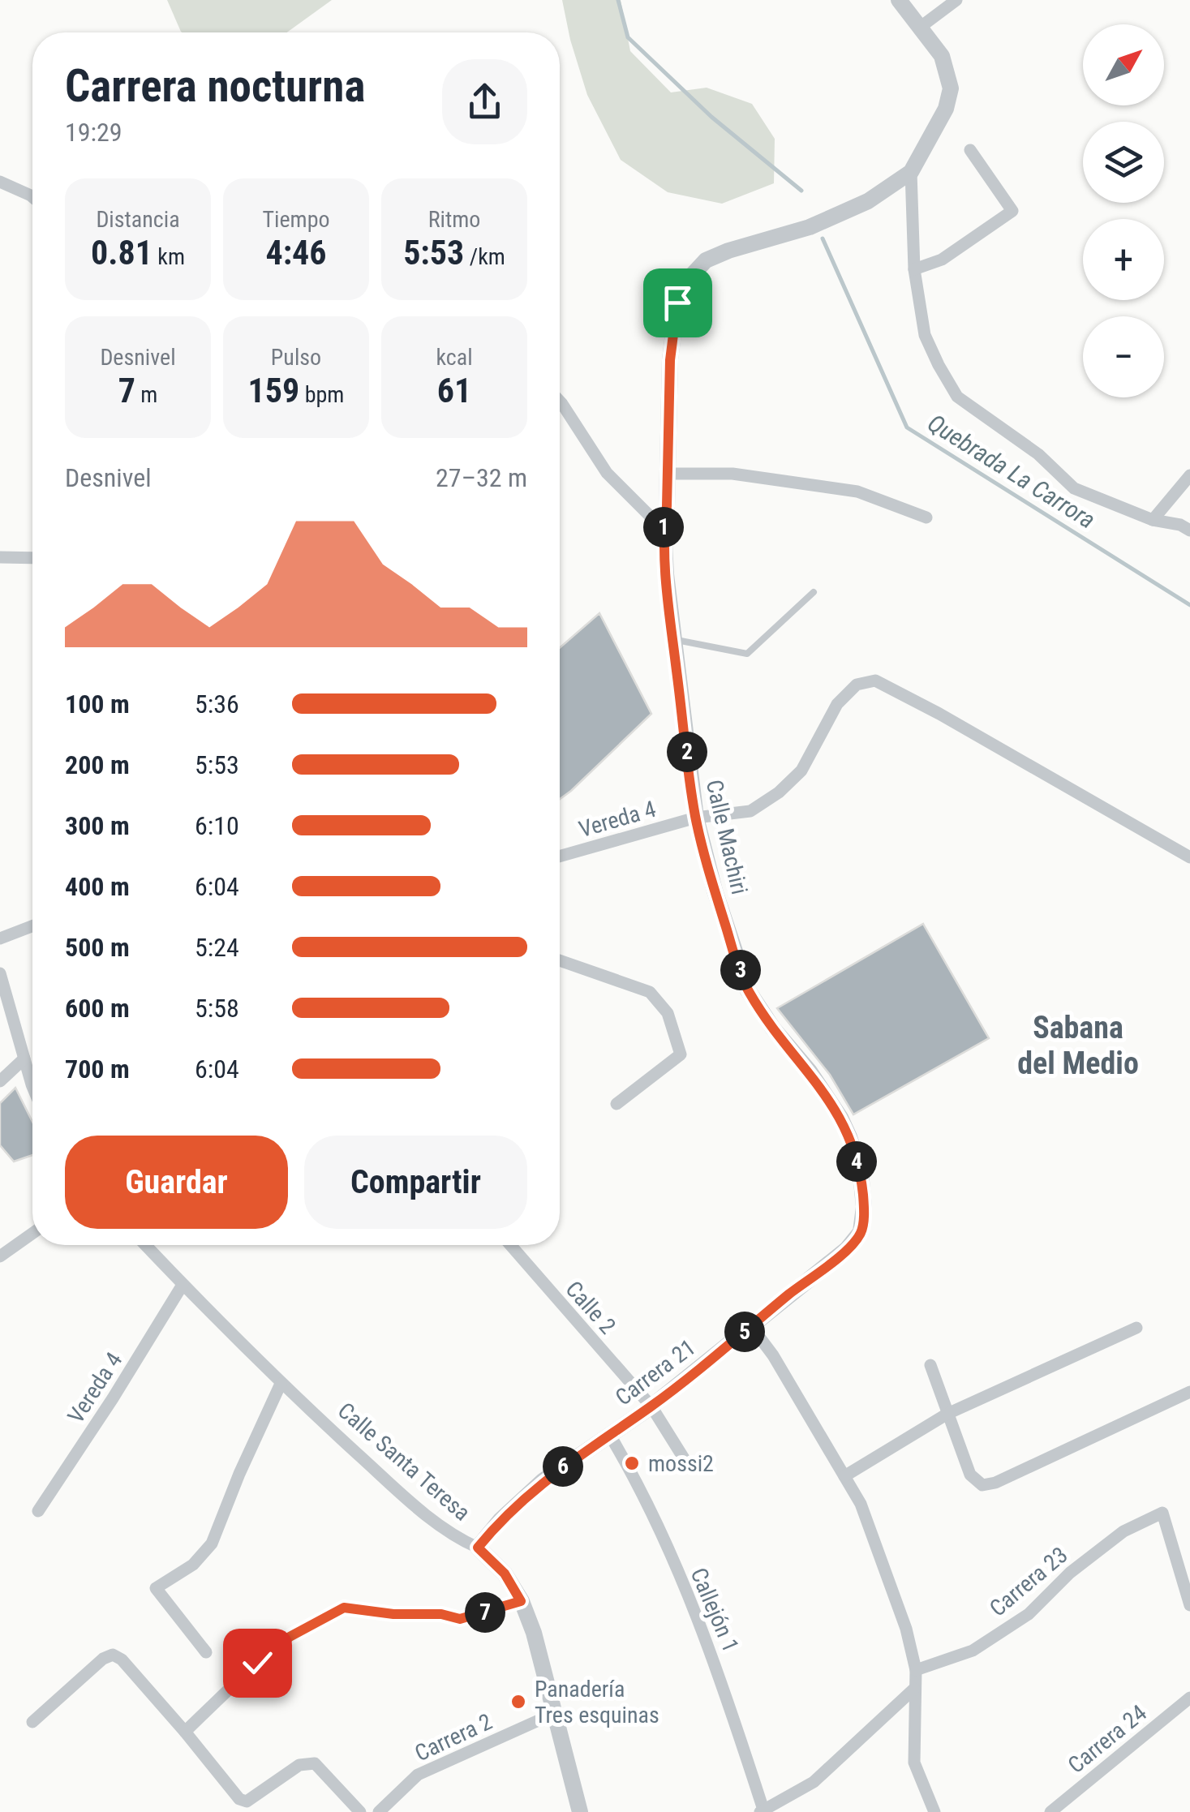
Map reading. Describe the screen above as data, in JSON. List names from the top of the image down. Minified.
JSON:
{"streets":{"street":["Vereda 4","Calle Machiri","Calle 2","Carrera 21","Calle Santa Teresa","Carrera 23","Callejón 1","Carrera 2","Carrera 24"]},"crossings":[["Vereda 4","Calle Machiri"],["Vereda 4","Calle Santa Teresa"],["Calle Machiri","Carrera 21"],["Calle 2","Carrera 21"],["Carrera 21","Calle Santa Teresa"],["Carrera 21","Callejón 1"],["Calle Santa Teresa","Carrera 2"]],"districts":["Sabana del Medio"],"water":["Quebrada La Carrora"],"places":["mossi2","Panadería Tres esquinas"],"north":"top right","page":{"map_buttons":["+","−"],"heading":["Carrera nocturna","19:29"],"stats":[["Distancia","0.81 km"],["Tiempo","4:46"],["Ritmo","5:53 /km"],["Desnivel","7 m"],["Pulso","159 bpm"],["kcal","61"]],"chart":["Desnivel","27–32 m"],"pins":["1","2","3","4","5","6","7"],"list":[{"name":"100 m","note":"5:36"},{"name":"200 m","note":"5:53"},{"name":"300 m","note":"6:10"},{"name":"400 m","note":"6:04"},{"name":"500 m","note":"5:24"},{"name":"600 m","note":"5:58"},{"name":"700 m","note":"6:04"}],"buttons":["Guardar","Compartir"]}}
